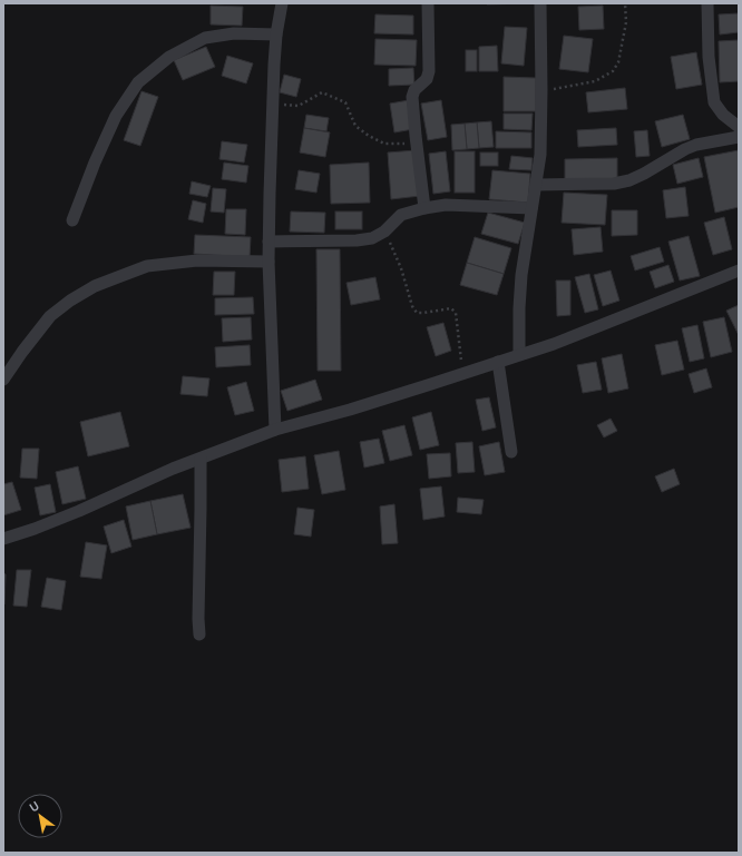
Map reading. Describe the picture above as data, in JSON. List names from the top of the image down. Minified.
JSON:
{"north":"top left"}
